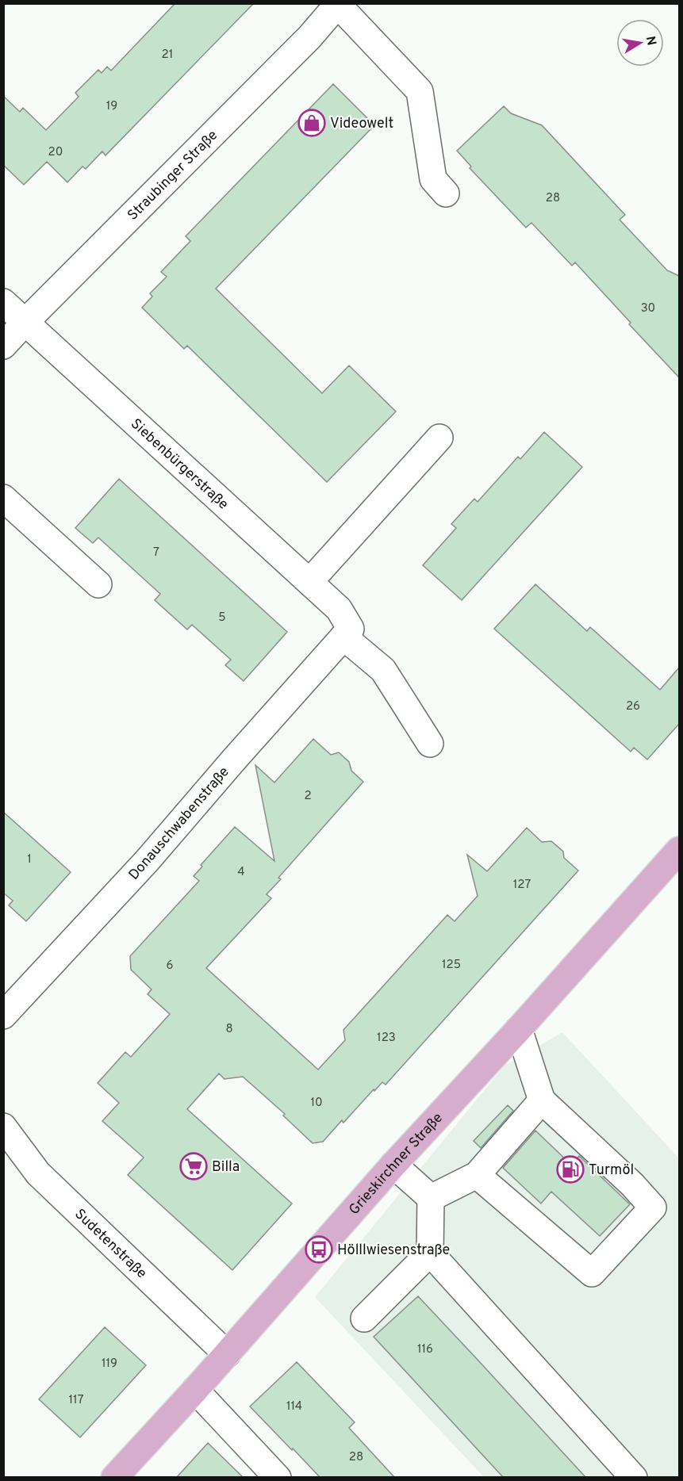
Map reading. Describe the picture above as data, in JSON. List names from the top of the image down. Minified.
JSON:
{"streets":{"main road":["Grieskirchner Straße"],"street":["Straubinger Straße","Siebenbürgerstraße","Donauschwabenstraße","Sudetenstraße"]},"crossings":[["Straubinger Straße","Siebenbürgerstraße"],["Siebenbürgerstraße","Donauschwabenstraße"],["Grieskirchner Straße","Sudetenstraße"]],"places":{"shop":["Videowelt"],"supermarket":["Billa"],"fuel station":["Turmöl"],"bus stop":["Hölllwiesenstraße"]},"house_numbers":["21","19","20","28","30","7","5","26","2","1","4","127","125","6","8","123","10","116","119","117","114","28"],"north":"right"}
